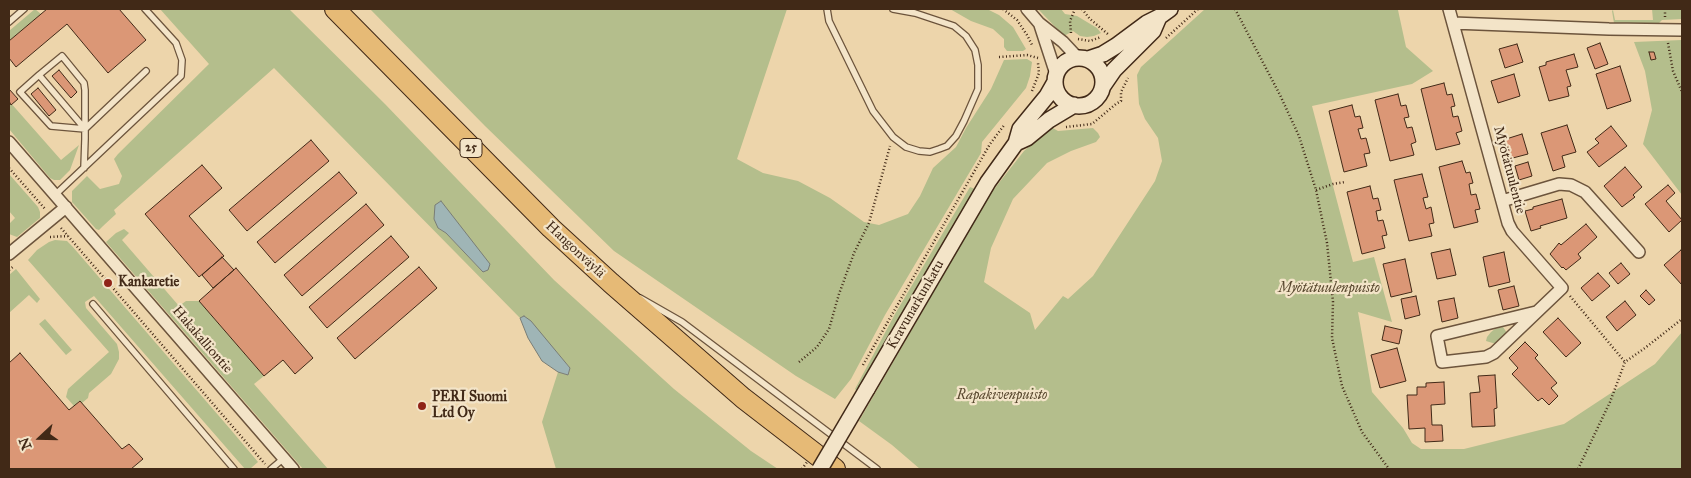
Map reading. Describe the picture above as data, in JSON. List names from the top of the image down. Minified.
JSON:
{"streets":{"highway":["25","Hangonväylä"],"street":["Myötätuulentie","Kravunarkunkatu","Hakakalliontie"]},"parks":["Myötätuulenpuisto","Rapakivenpuisto"],"places":["Kankaretie","PERI Suomi Ltd Oy"],"north":"left"}
